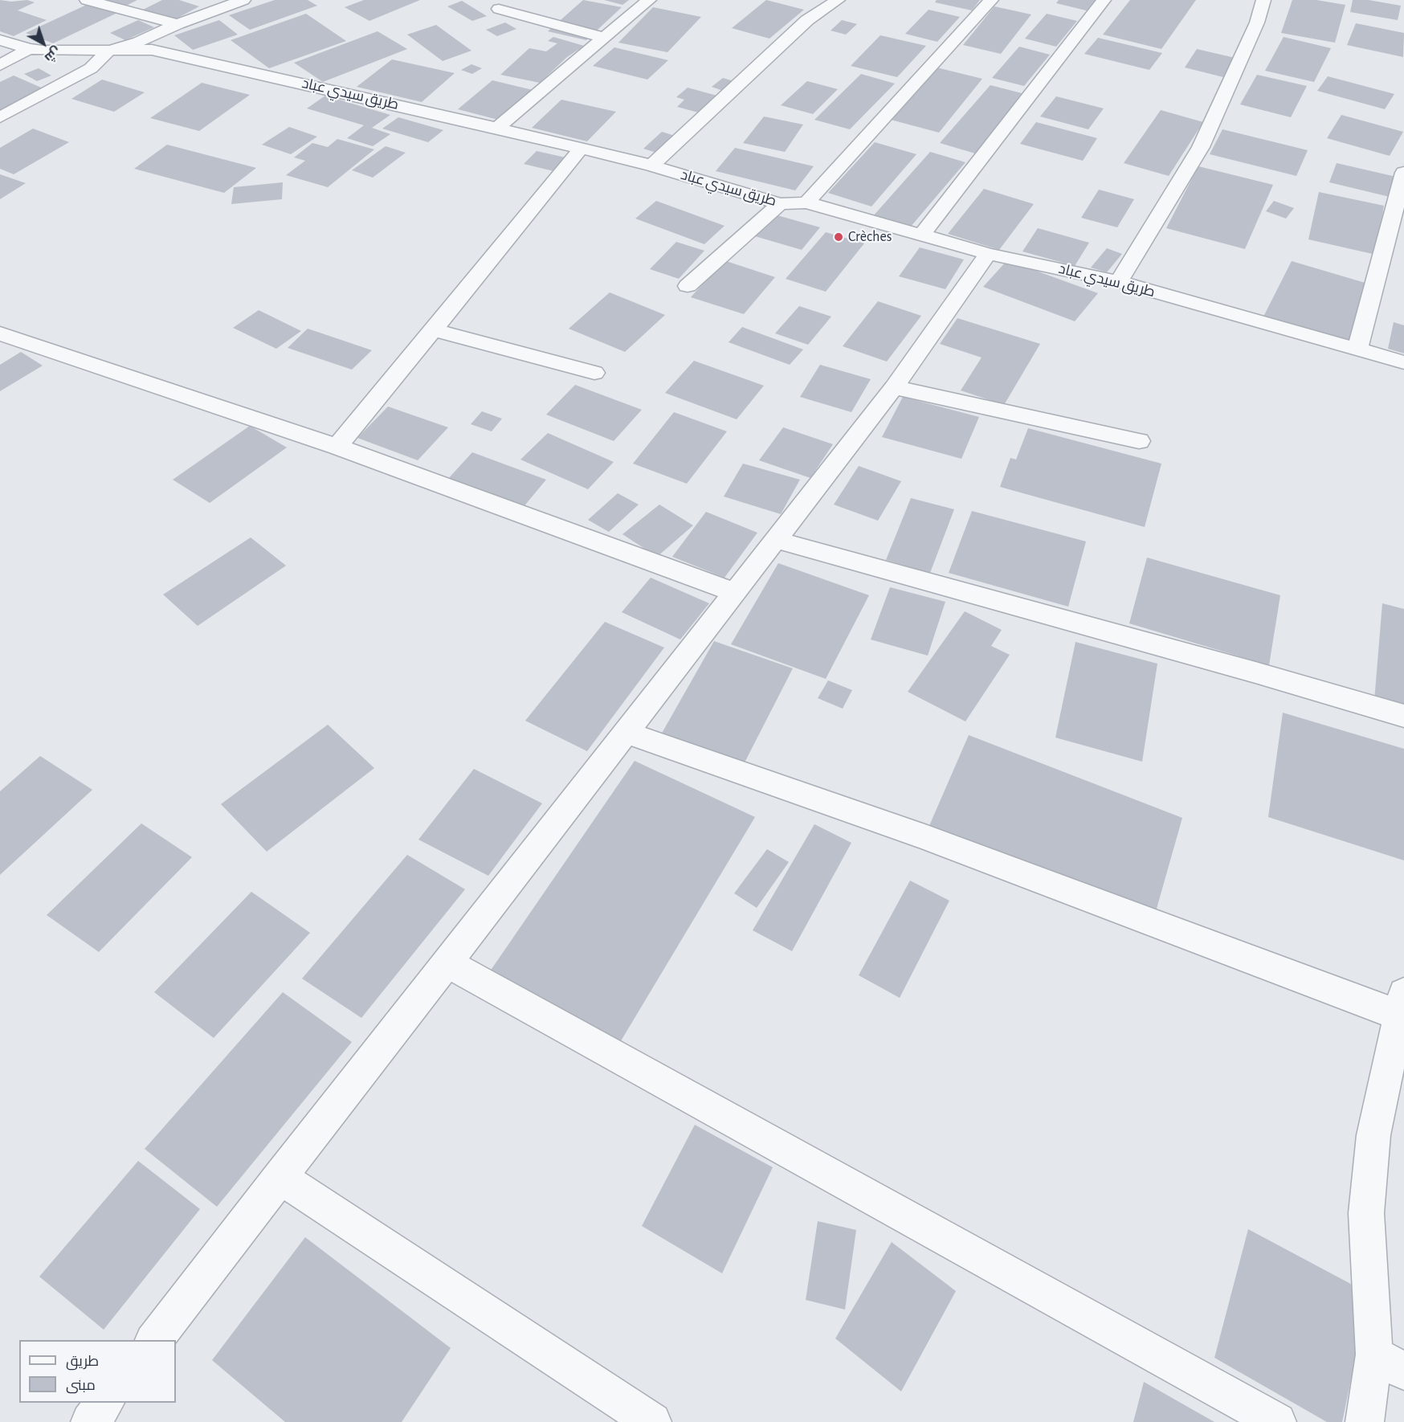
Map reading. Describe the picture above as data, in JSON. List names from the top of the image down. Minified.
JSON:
{"streets":{"street":["طريق سيدي عباد"]},"places":["Crèches"],"legend":["طريق","مبنى"],"north":"bottom right"}
